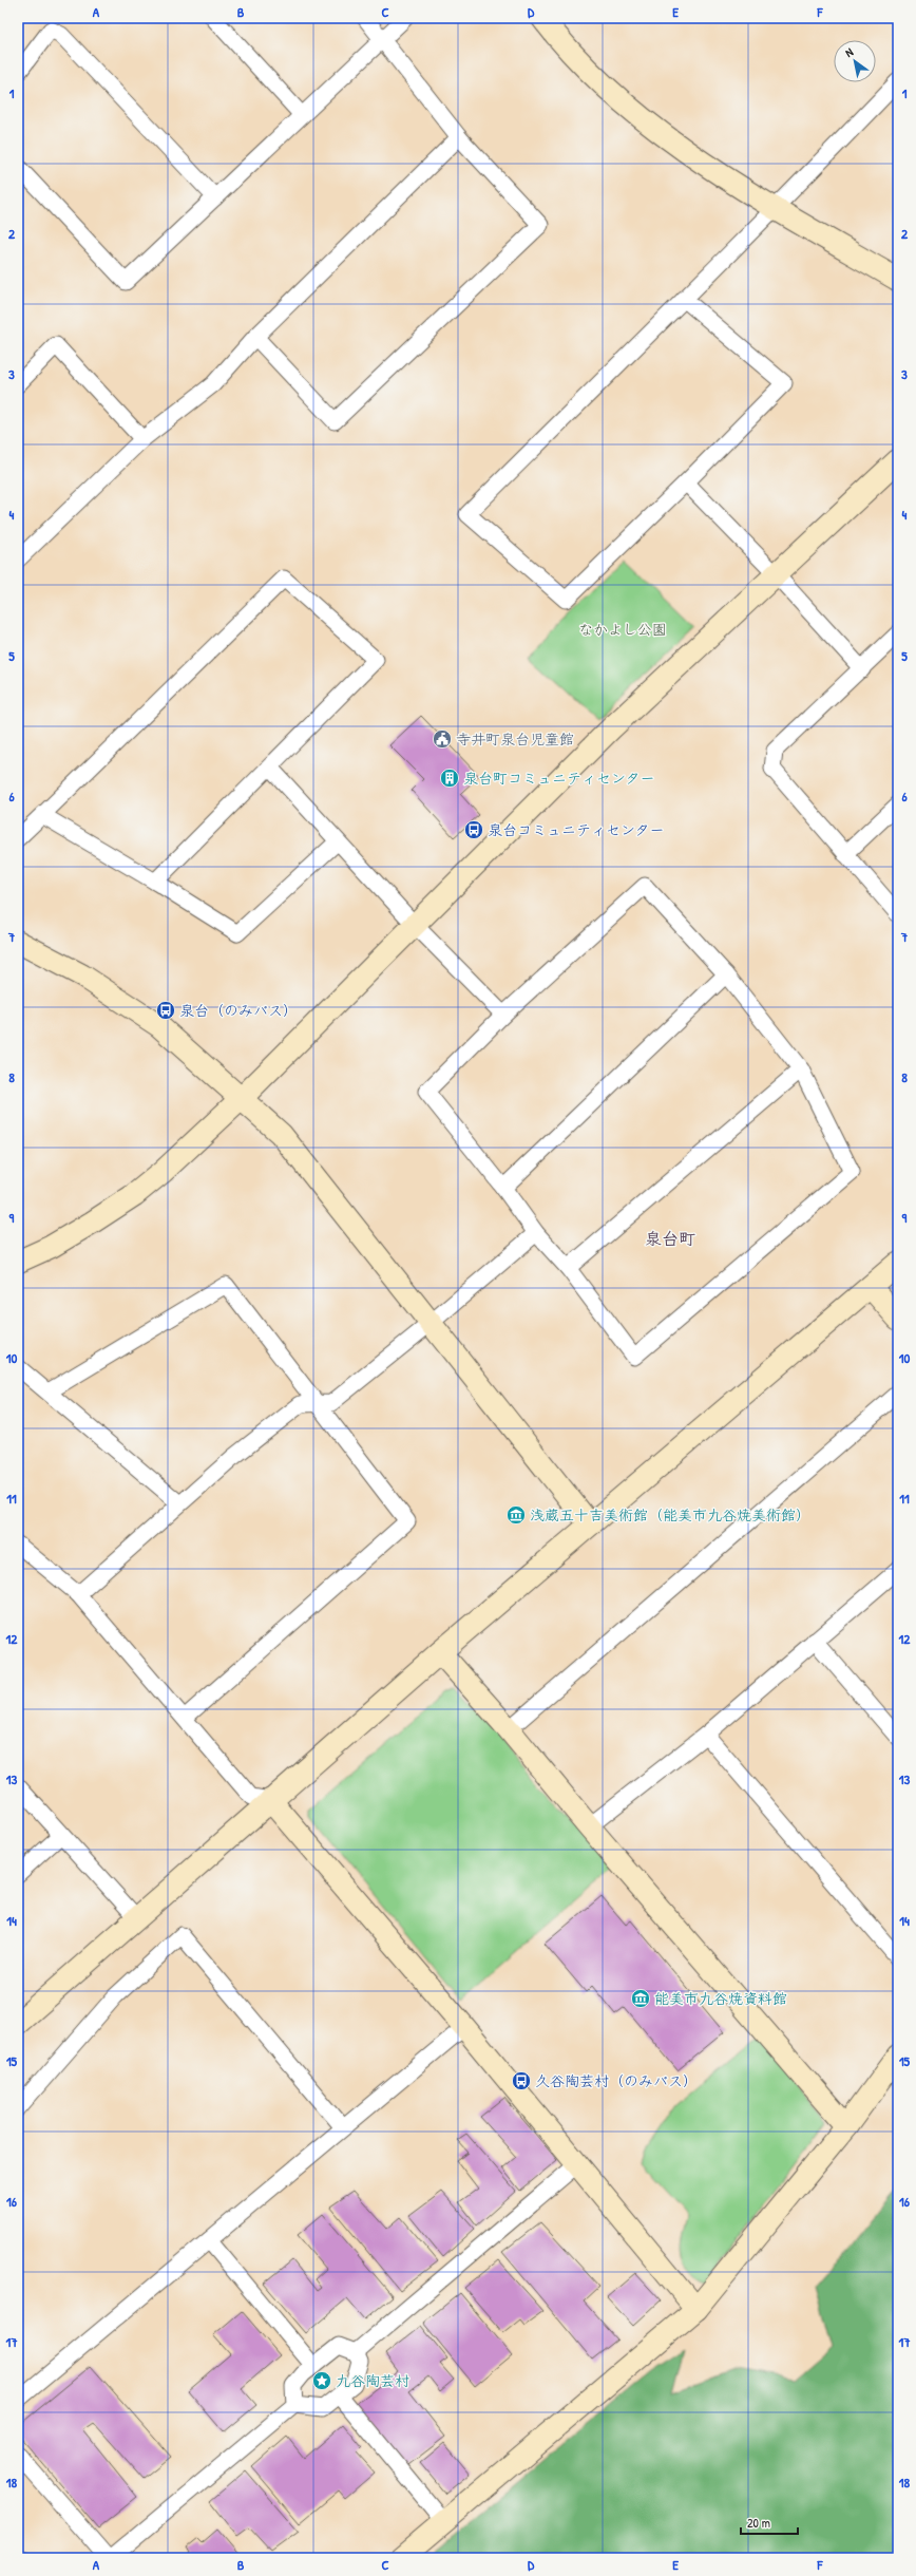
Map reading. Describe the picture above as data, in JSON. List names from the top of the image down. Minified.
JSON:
{"districts":["泉台町"],"parks":["なかよし公園"],"places":{"public building":["寺井町泉台児童館"],"building":["泉台町コミュニティセンター"],"bus stop":["泉台コミュニティセンター","泉台（のみバス）","久谷陶芸村（のみバス）"],"museum":["浅蔵五十吉美術館（能美市九谷焼美術館）","能美市九谷焼資料館"],"place":["九谷陶芸村"]},"scale_bar":"20 m","north":"top left","grid":{"columns":["A","B","C","D","E","F"],"rows":["1","2","3","4","5","6","7","8","9","10","11","12","13","14","15","16","17","18"]}}
